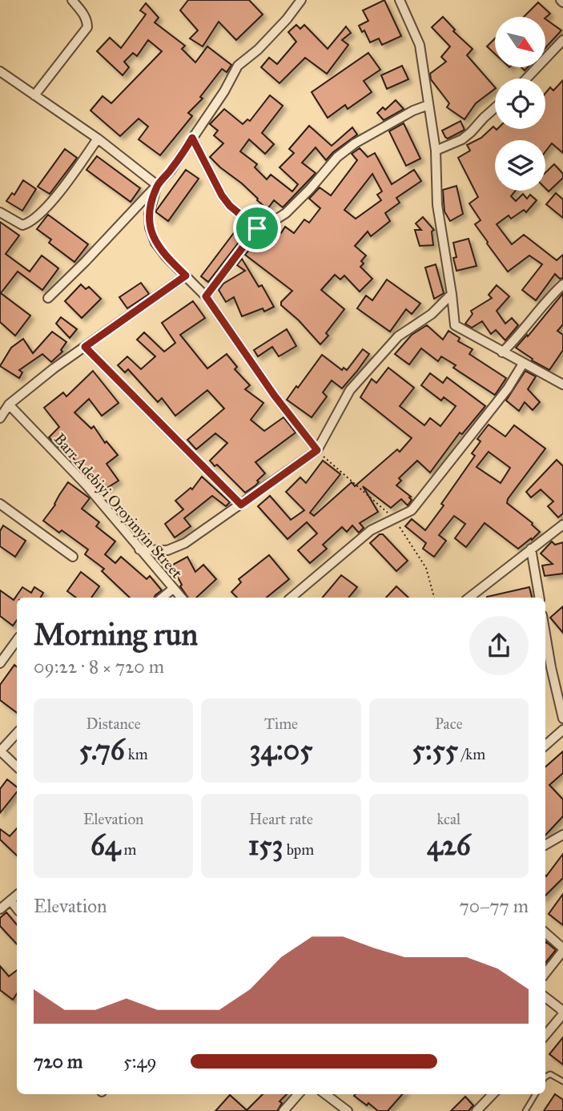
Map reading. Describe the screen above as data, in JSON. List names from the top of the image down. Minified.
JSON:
{"streets":{"street":["Barr Adebiyi Oroyinyin Street"]},"north":"bottom right","page":{"heading":["Morning run","09:22 · 8 × 720 m"],"stats":[["Distance","5.76 km"],["Time","34:05"],["Pace","5:55 /km"],["Elevation","64 m"],["Heart rate","153 bpm"],["kcal","426"]],"chart":["Elevation","70–77 m"],"list":[{"name":"720 m","note":"5:49"}]}}
